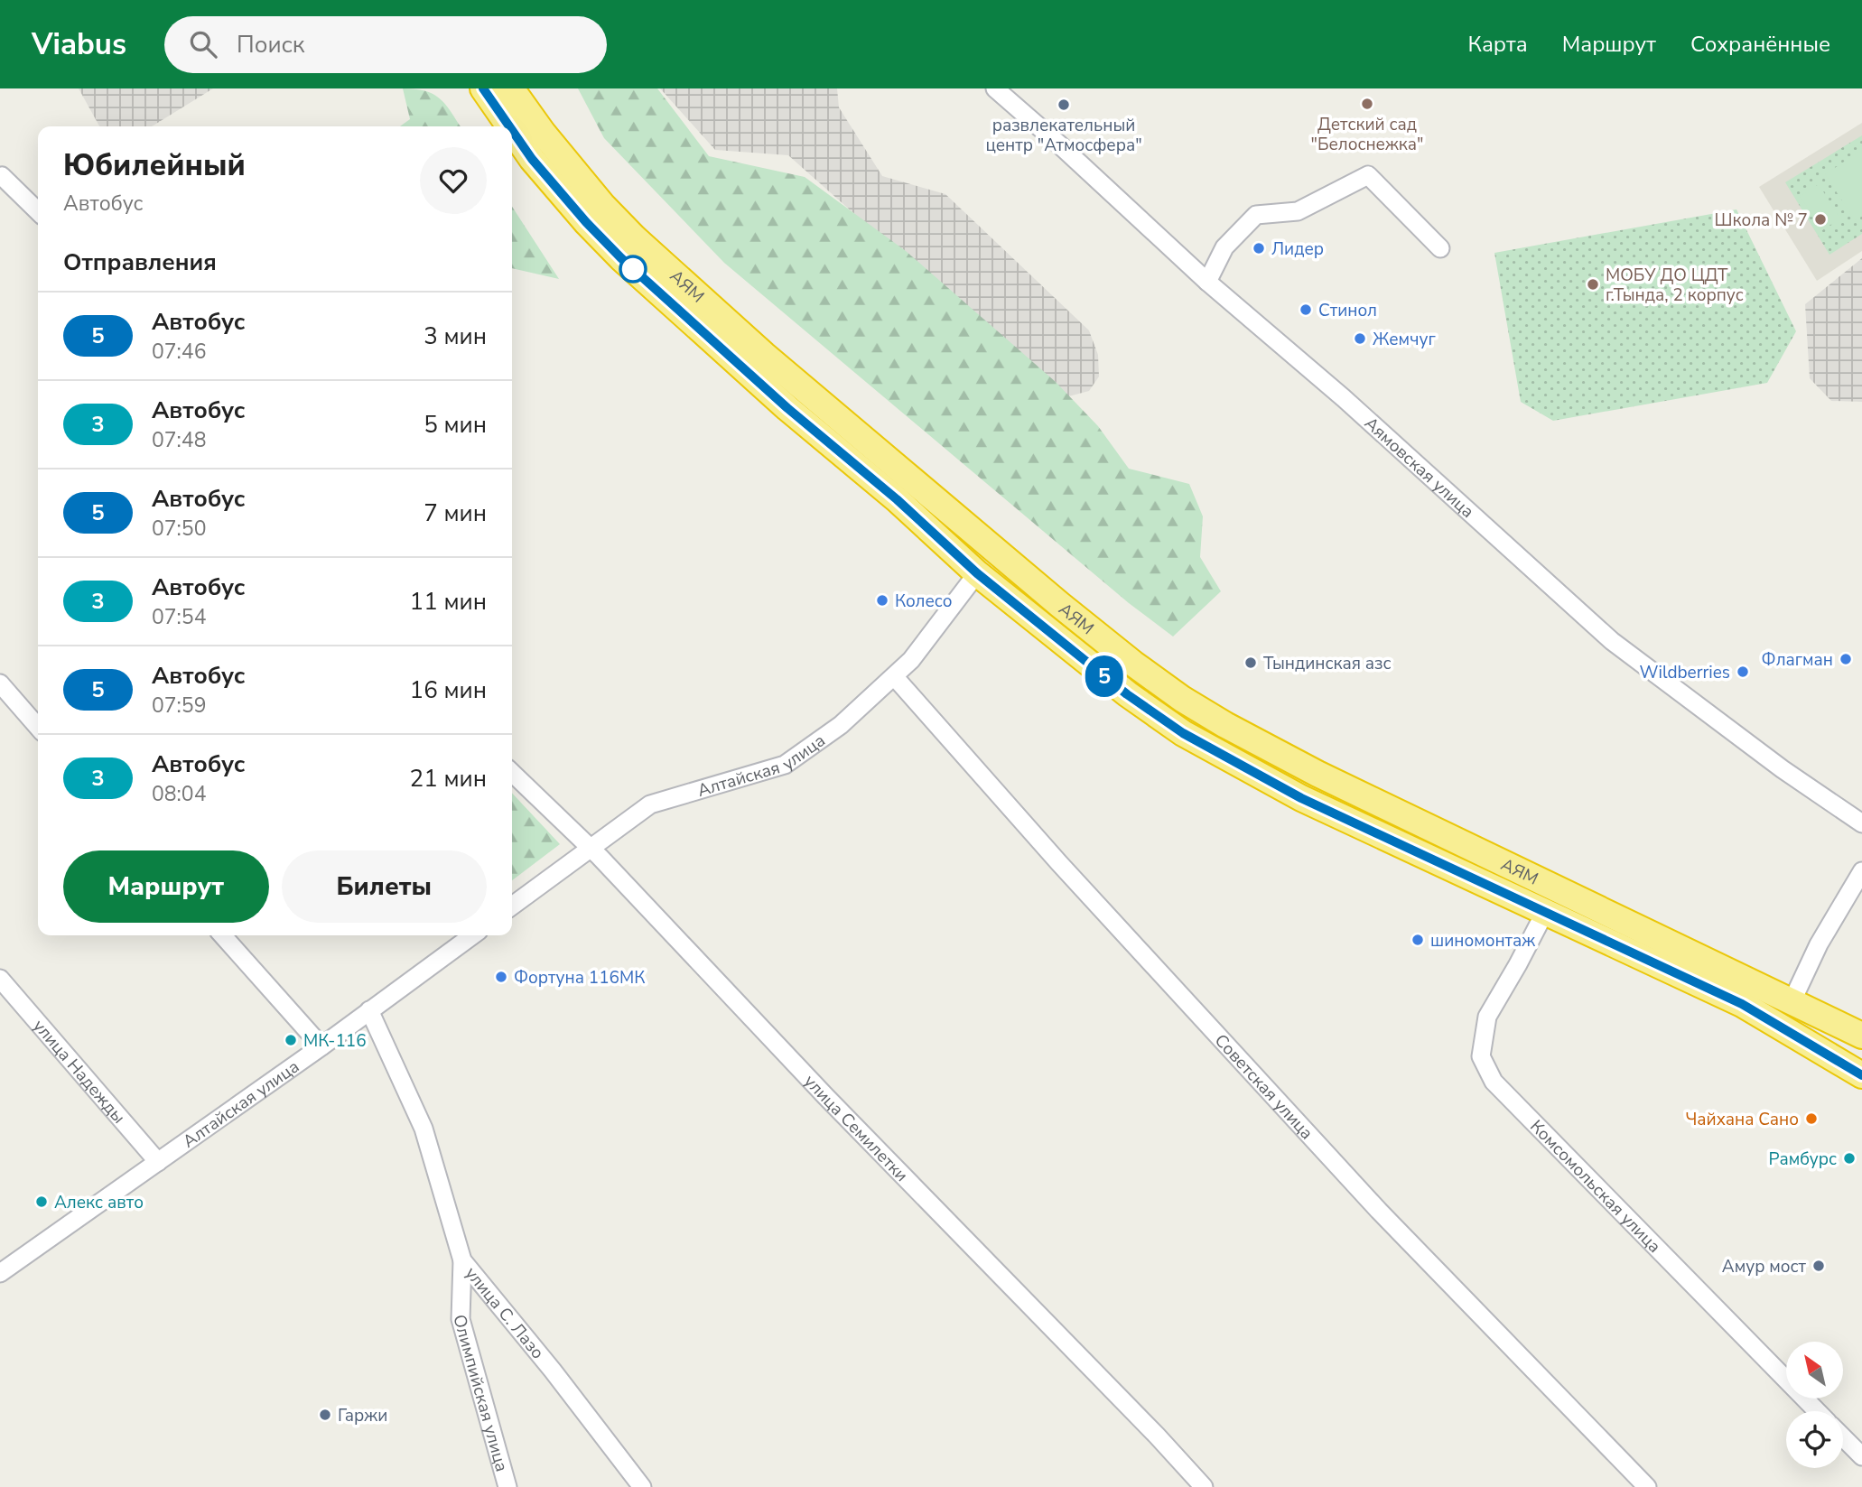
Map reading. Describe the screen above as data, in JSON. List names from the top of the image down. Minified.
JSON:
{"streets":{"highway":["АЯМ"],"street":["Аямовская улица","Алтайская улица","улица Надежды","Советская улица","улица Семилетки","Комсомольская улица","улица С. Лазо","Олимпийская улица"]},"crossings":[["АЯМ","Алтайская улица"],["АЯМ","Комсомольская улица"],["Алтайская улица","улица Надежды"],["Алтайская улица","Советская улица"],["Алтайская улица","улица Семилетки"],["Алтайская улица","улица С. Лазо"],["улица С. Лазо","Олимпийская улица"]],"places":["Детский сад \"Белоснежка\"","развлекательный центр \"Атмосфера\"","Школа № 7","Лидер","МОБУ ДО ЦДТ г.Тында, 2 корпус","Стинол","Жемчуг","Колесо","Флагман","Тындинская азс","Wildberries","шиномонтаж","Фортуна 116МК","МК-116","Чайхана Сано","Рамбурс","Алекс авто","Амур мост","Гаржи"],"lines":["bus line 5"],"north":"top left","page":{"header":"Viabus","search":"Поиск","nav":["Карта","Маршрут","Сохранённые"],"on_map":"5","heading":[["Юбилейный","Автобус"],"Отправления"],"list":[{"mark":"5","name":"Автобус","note":"07:46","value":"3 мин"},{"mark":"3","name":"Автобус","note":"07:48","value":"5 мин"},{"mark":"5","name":"Автобус","note":"07:50","value":"7 мин"},{"mark":"3","name":"Автобус","note":"07:54","value":"11 мин"},{"mark":"5","name":"Автобус","note":"07:59","value":"16 мин"},{"mark":"3","name":"Автобус","note":"08:04","value":"21 мин"}],"buttons":["Маршрут","Билеты"]}}
